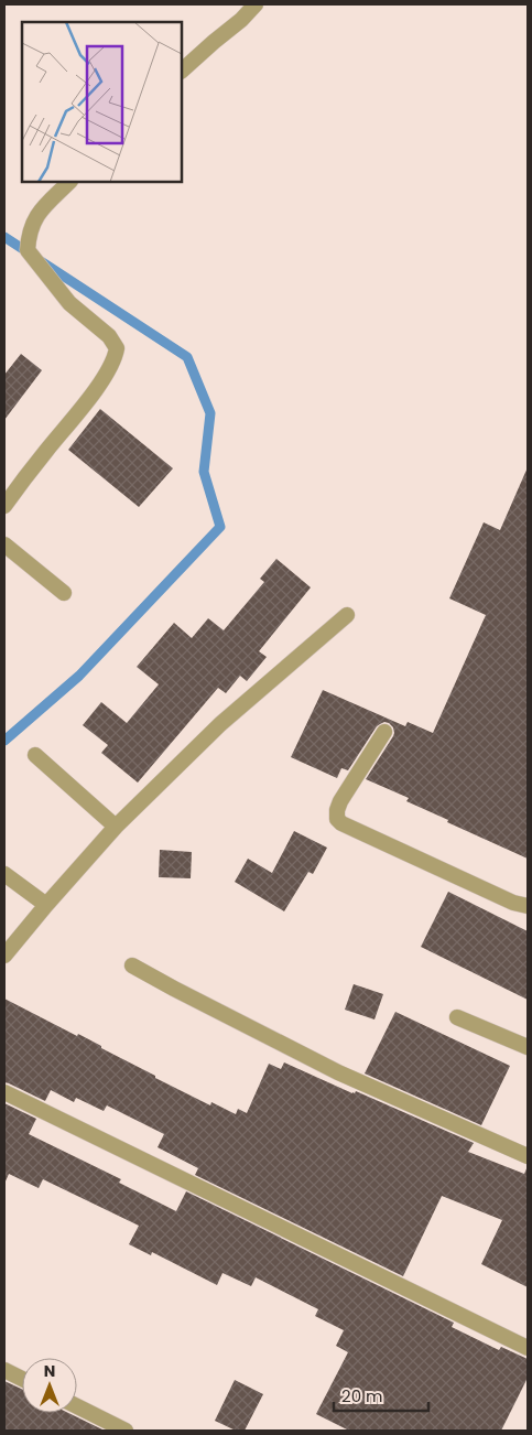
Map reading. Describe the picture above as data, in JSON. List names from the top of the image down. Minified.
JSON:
{"scale_bar":"20 m","north":"top"}
